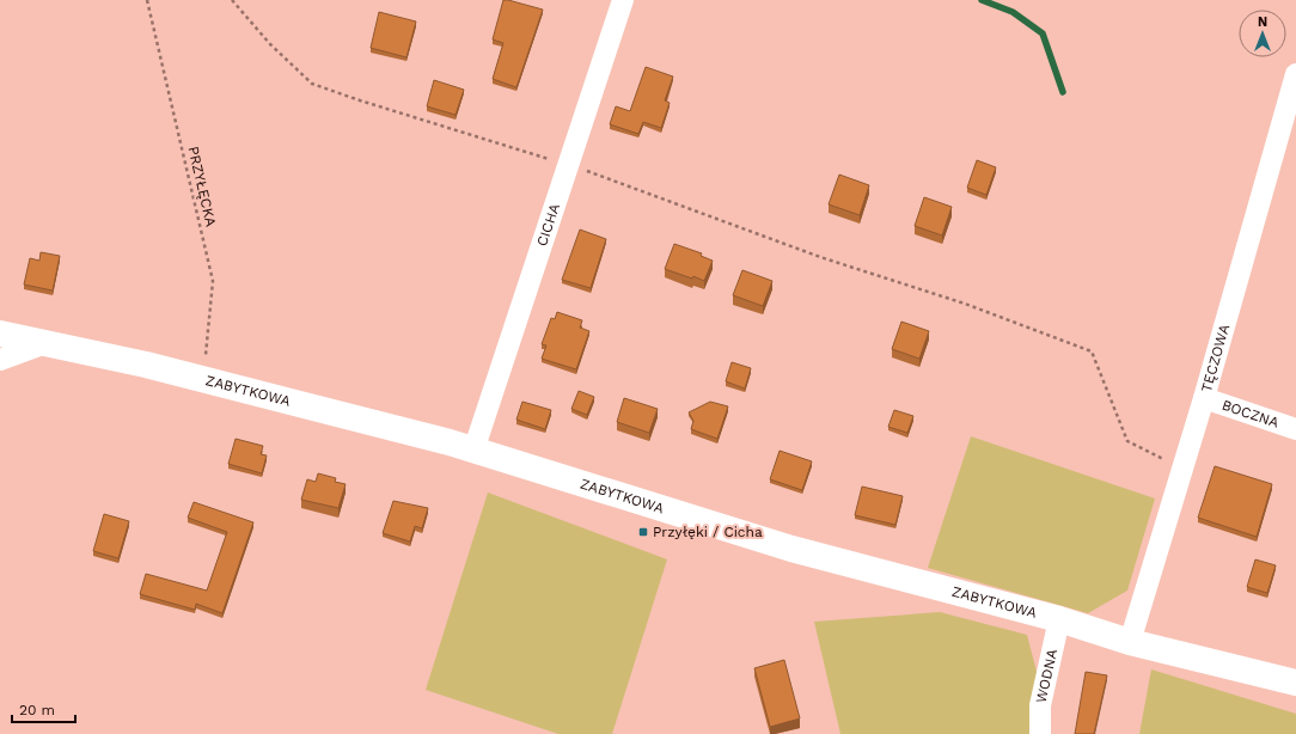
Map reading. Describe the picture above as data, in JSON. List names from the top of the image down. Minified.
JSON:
{"streets":{"street":["CICHA","TĘCZOWA","ZABYTKOWA","BOCZNA","WODNA"],"path":["PRZYŁĘCKA"]},"crossings":[["PRZYŁĘCKA","ZABYTKOWA"],["CICHA","ZABYTKOWA"],["TĘCZOWA","ZABYTKOWA"],["TĘCZOWA","BOCZNA"],["ZABYTKOWA","WODNA"]],"places":{"transit":["Przyłęki / Cicha"]},"scale_bar":"20 m","north":"top"}
